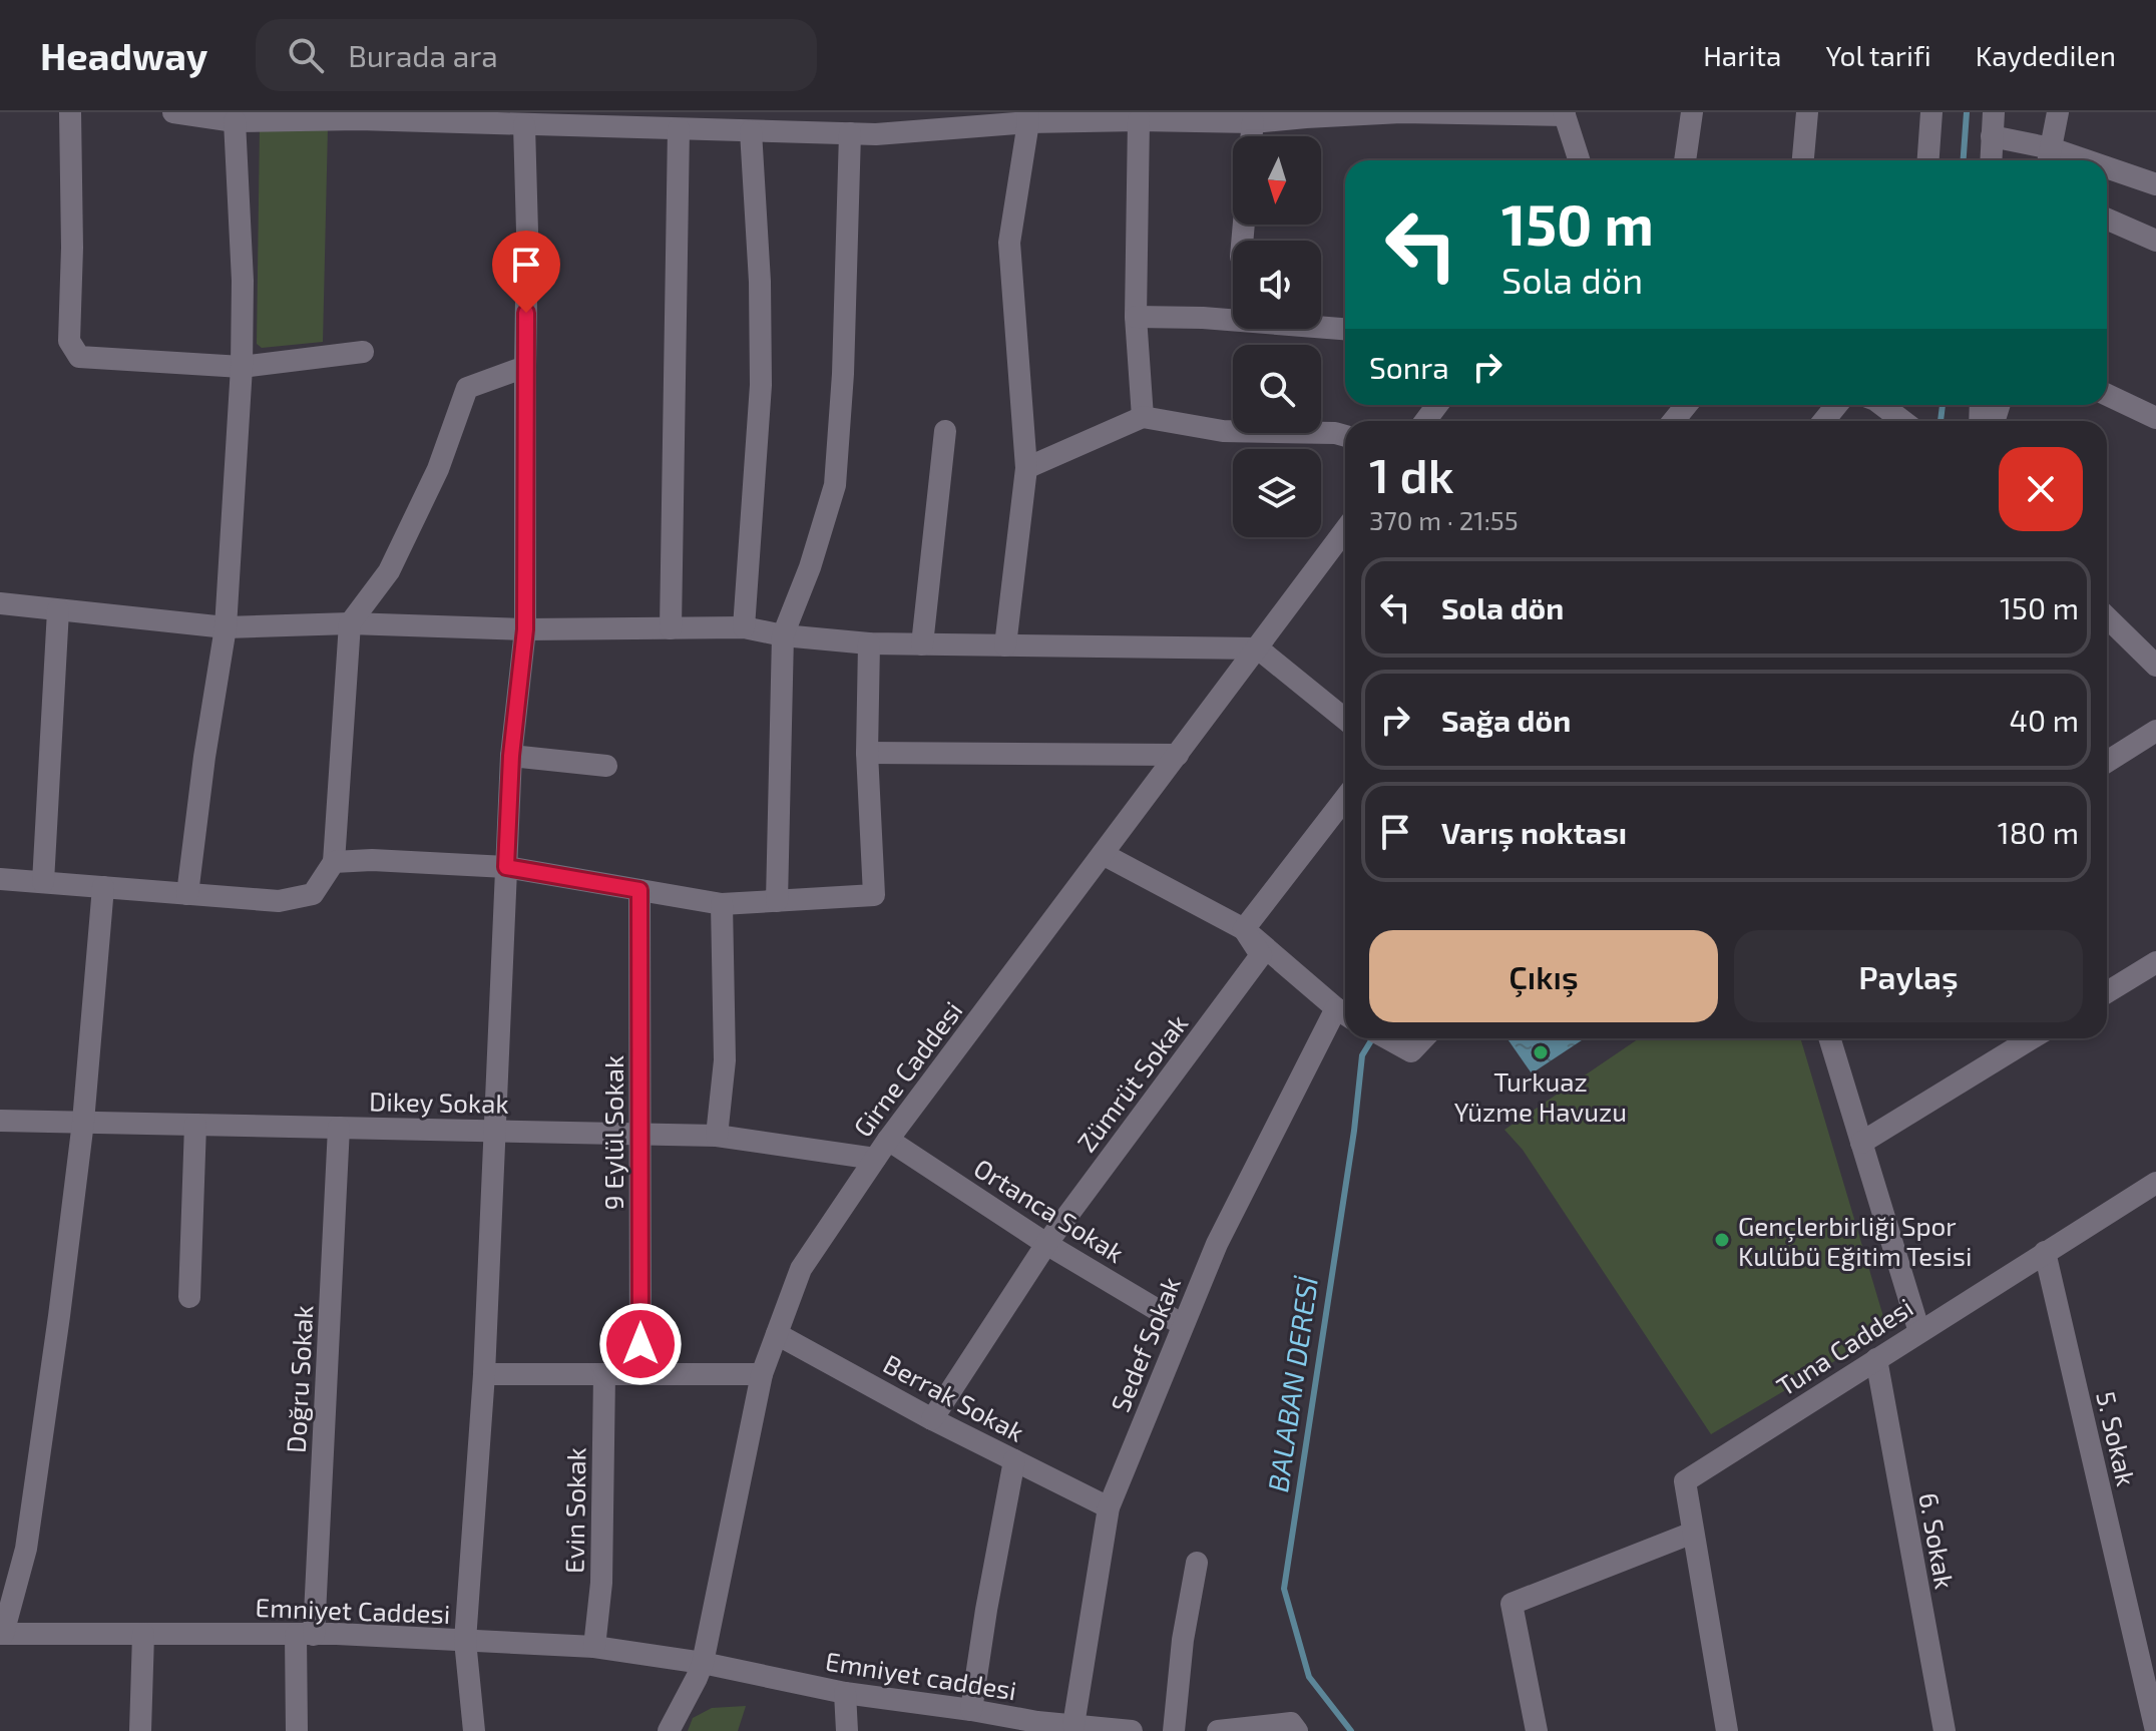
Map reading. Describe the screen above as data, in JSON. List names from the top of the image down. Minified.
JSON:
{"streets":{"street":["Girne Caddesi","Zümrüt Sokak","Dikey Sokak","9 Eylül Sokak","Ortanca Sokak","Sedef Sokak","Tuna Caddesi","Doğru Sokak","Berrak Sokak","5. Sokak","Evin Sokak","6. Sokak","Emniyet Caddesi","Emniyet caddesi"]},"crossings":[["Girne Caddesi","Dikey Sokak"],["Girne Caddesi","Ortanca Sokak"],["Girne Caddesi","Berrak Sokak"],["Girne Caddesi","Emniyet Caddesi"],["Girne Caddesi","Emniyet caddesi"],["Zümrüt Sokak","Ortanca Sokak"],["Zümrüt Sokak","Berrak Sokak"],["Dikey Sokak","9 Eylül Sokak"],["Dikey Sokak","Ortanca Sokak"],["Dikey Sokak","Doğru Sokak"],["Ortanca Sokak","Sedef Sokak"],["Sedef Sokak","Berrak Sokak"],["Sedef Sokak","Emniyet caddesi"],["Tuna Caddesi","5. Sokak"],["Tuna Caddesi","6. Sokak"],["Doğru Sokak","Emniyet Caddesi"],["Evin Sokak","Emniyet Caddesi"],["Emniyet Caddesi","Emniyet caddesi"]],"water":["BALABAN DERESİ"],"places":["Turkuaz Yüzme Havuzu","Gençlerbirliği Spor Kulübü Eğitim Tesisi"],"north":"bottom","page":{"header":"Headway","search":"Burada ara","nav":["Harita","Yol tarifi","Kaydedilen"],"turn":["150 m","Sola dön"],"then":"Sonra","heading":["1 dk","370 m · 21:55"],"list":[{"name":"Sola dön","value":"150 m"},{"name":"Sağa dön","value":"40 m"},{"name":"Varış noktası","value":"180 m"}],"buttons":["Çıkış","Paylaş"]}}
